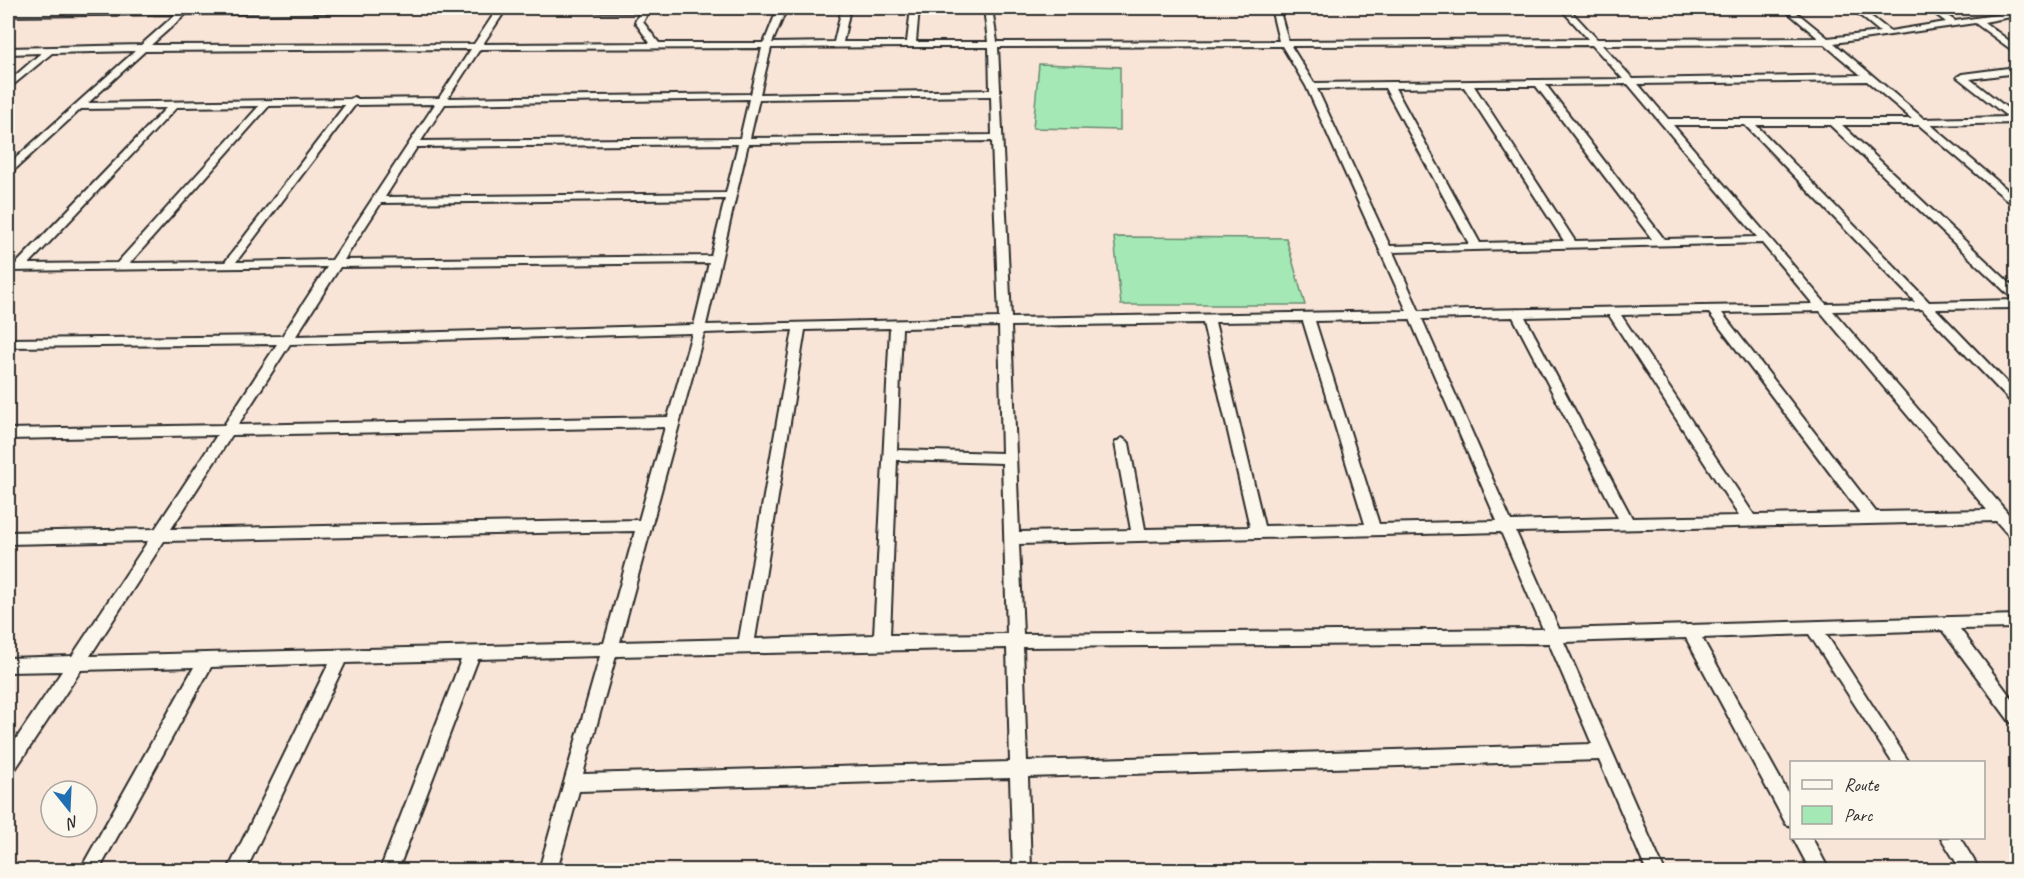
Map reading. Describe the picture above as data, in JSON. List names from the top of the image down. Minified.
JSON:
{"legend":["Route","Parc"],"north":"bottom"}
